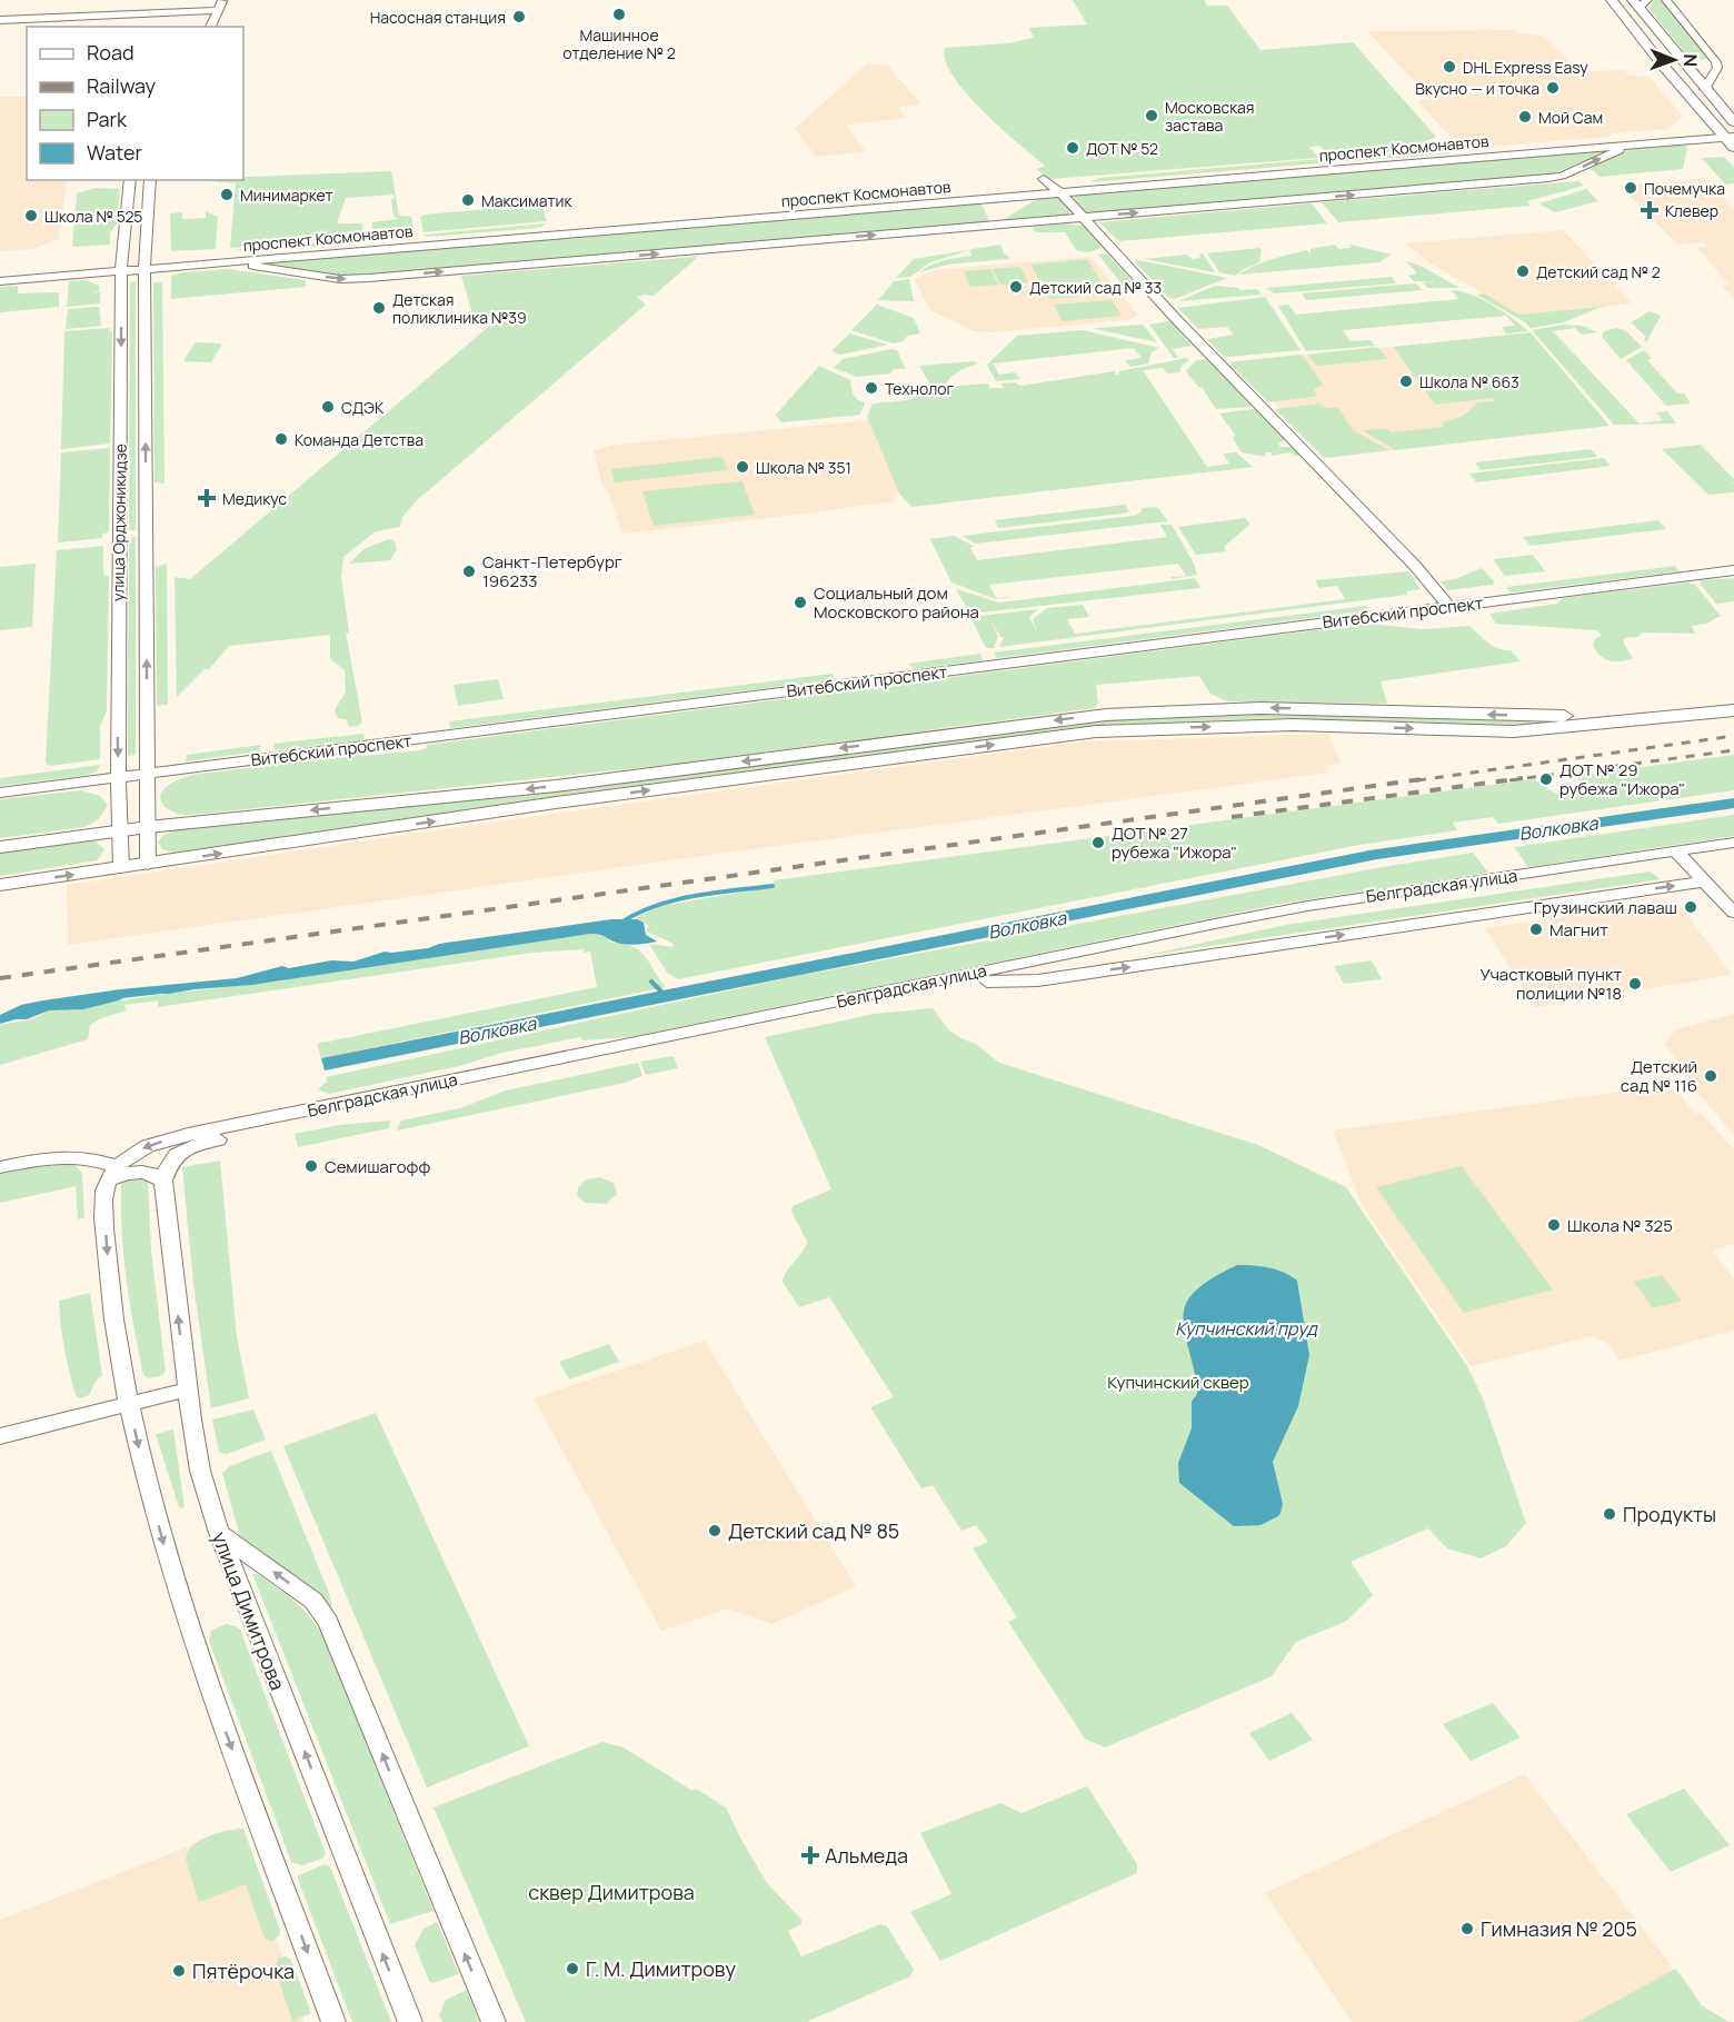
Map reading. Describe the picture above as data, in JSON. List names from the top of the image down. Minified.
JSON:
{"streets":{"street":["проспект Космонавтов","улица Орджоникидзе","Витебский проспект","Белградская улица","улица Димитрова"]},"crossings":[["проспект Космонавтов","улица Орджоникидзе"],["улица Орджоникидзе","Витебский проспект"],["Белградская улица","улица Димитрова"]],"water":["Волковка","Купчинский пруд"],"parks":["Купчинский сквер","сквер Димитрова"],"places":{"other":["Машинное отделение № 2","Насосная станция","DHL Express Easy","Вкусно — и точка","Московская застава","Мой Сам","ДОТ № 52","Почемучка","Минимаркет","Максиматик","Школа № 525","Детский сад № 2","Детский сад № 33","Детская поликлиника №39","Школа № 663","Технолог","СДЭК","Команда Детства","Школа № 351","Санкт-Петербург 196233","Социальный дом Московского района","ДОТ № 29 рубежа \"Ижора\"","ДОТ № 27 рубежа \"Ижора\"","Грузинский лаваш","Магнит","Участковый пункт полиции №18","Детский сад № 116","Семишагофф","Школа № 325","Продукты","Детский сад № 85","Гимназия № 205","Г. М. Димитрову","Пятёрочка"],"health":["Клевер","Медикус","Альмеда"]},"legend":["Road","Railway","Park","Water"],"north":"right"}
